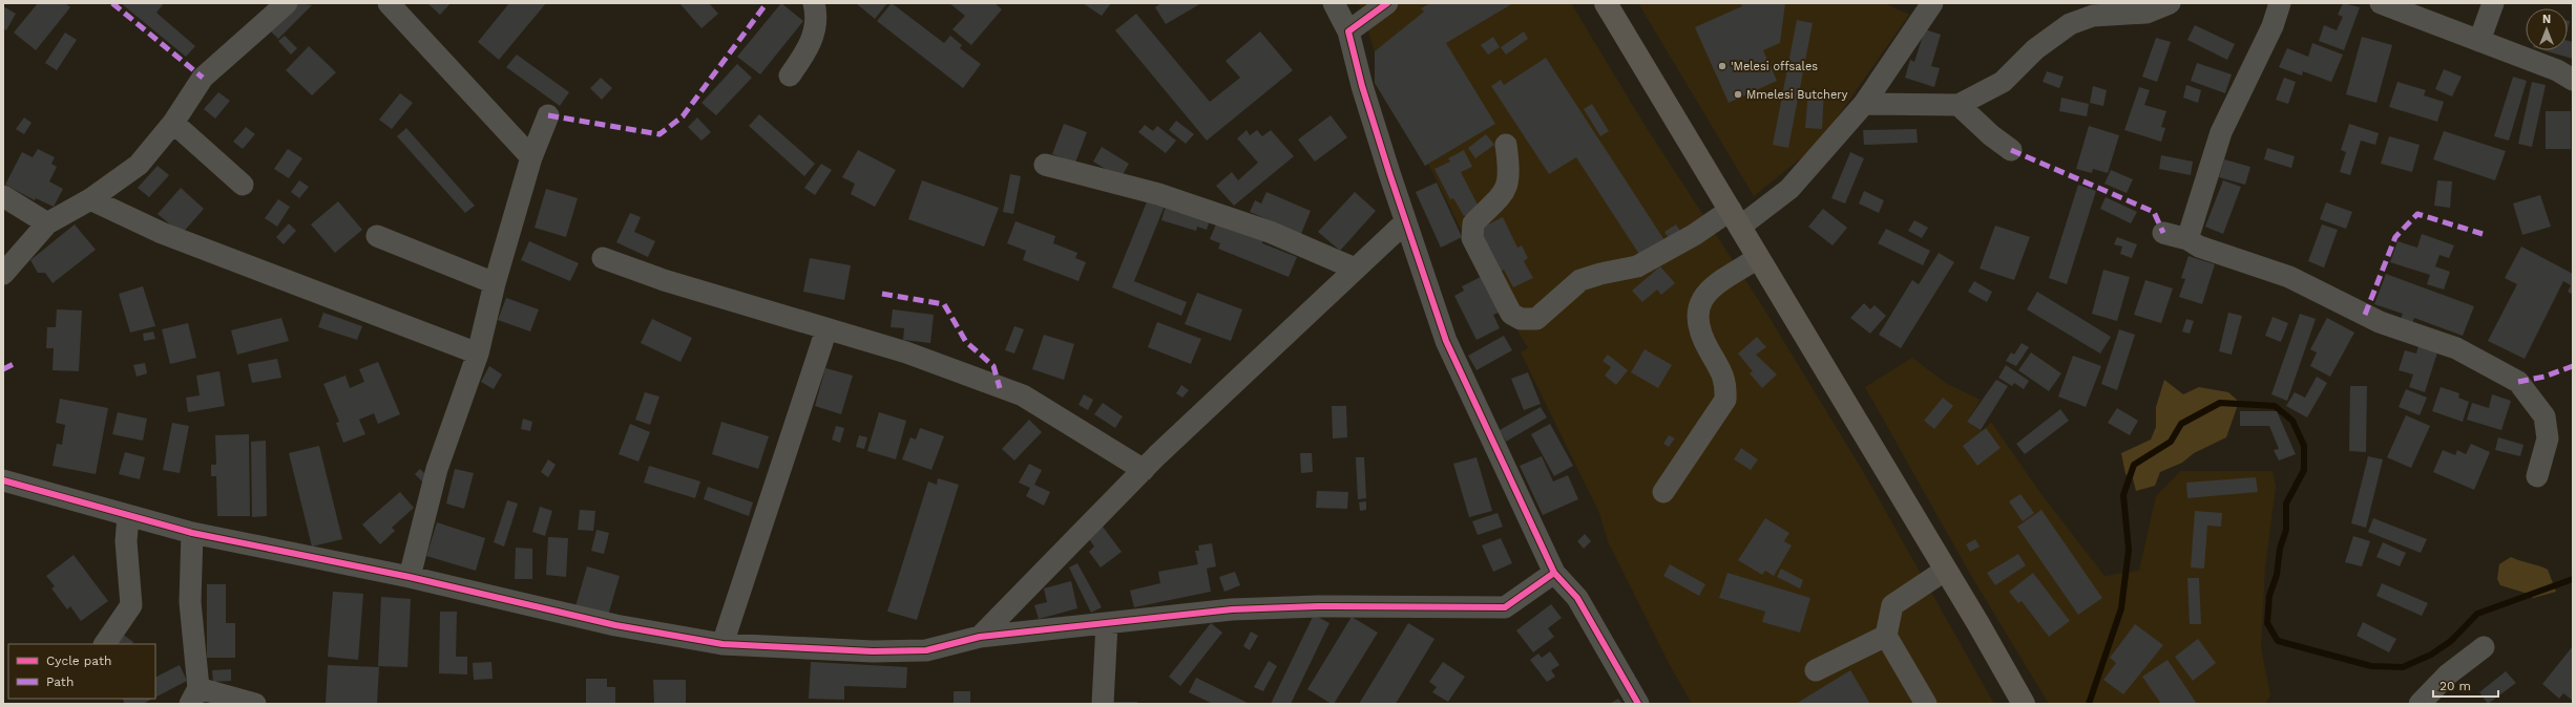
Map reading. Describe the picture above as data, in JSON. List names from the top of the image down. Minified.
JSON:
{"places":["'Melesi offsales","Mmelesi Butchery"],"legend":["Cycle path","Path"],"scale_bar":"20 m","north":"top"}
